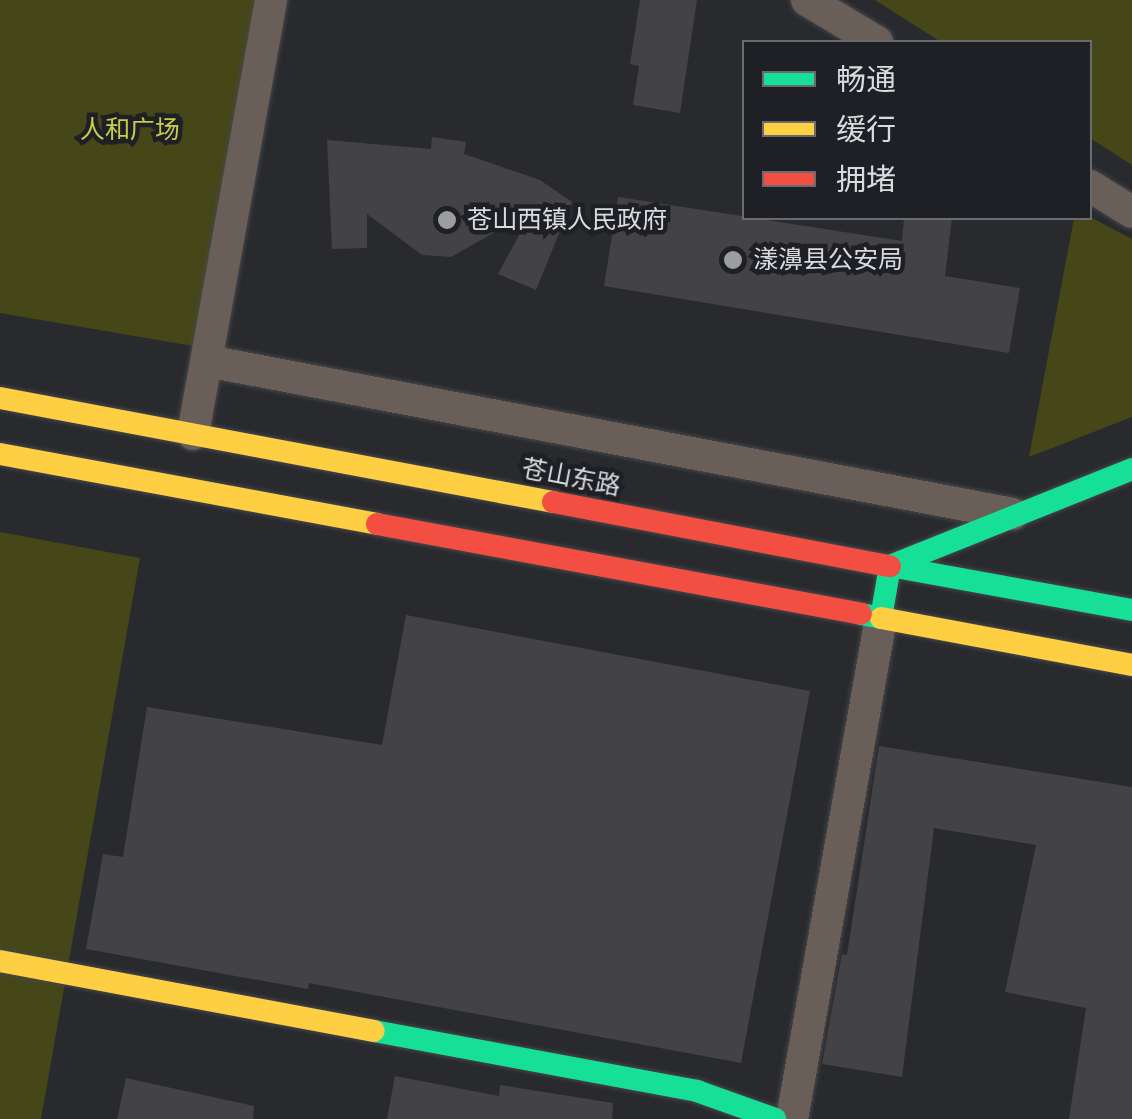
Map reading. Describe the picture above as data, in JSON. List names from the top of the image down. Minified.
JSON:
{"streets":{"main road":["苍山东路"]},"parks":["人和广场"],"places":["苍山西镇人民政府","漾濞县公安局"],"legend":["畅通","缓行","拥堵"]}
